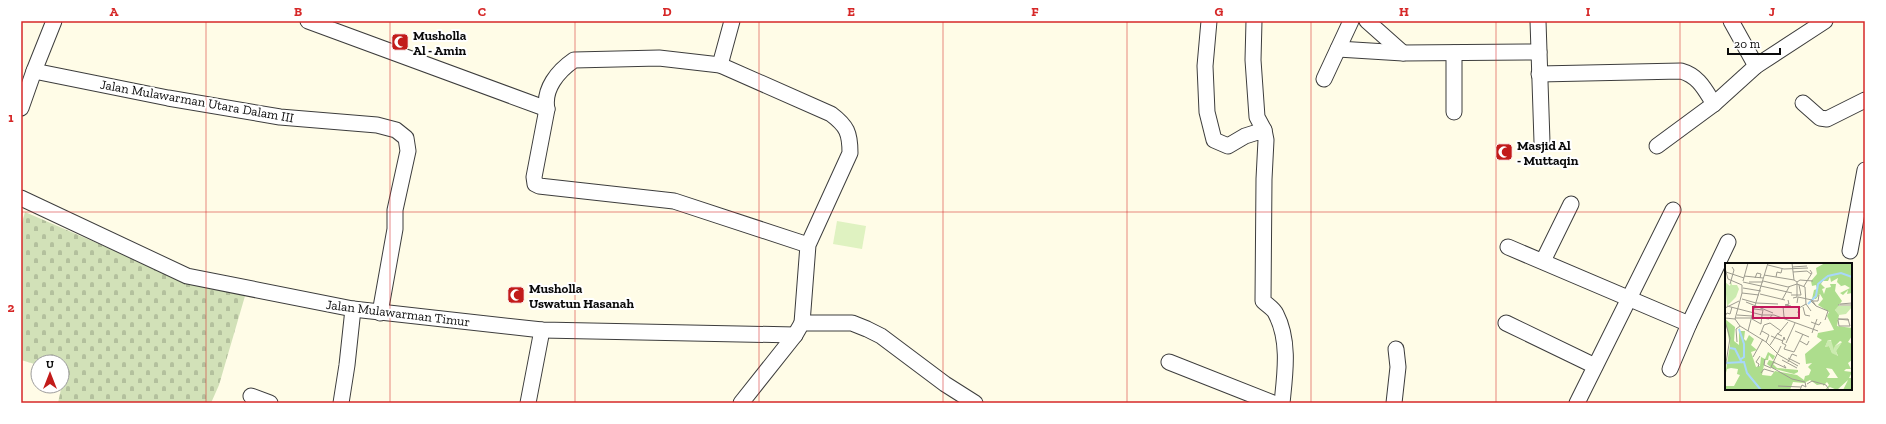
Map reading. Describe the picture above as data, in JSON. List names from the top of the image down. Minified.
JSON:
{"streets":{"street":["Jalan Mulawarman Utara Dalam III","Jalan Mulawarman Timur"]},"crossings":[["Jalan Mulawarman Utara Dalam III","Jalan Mulawarman Timur"]],"places":{"mosque":["Musholla Al - Amin","Masjid Al - Muttaqin","Musholla Uswatun Hasanah"]},"scale_bar":"20 m","north":"top","grid":{"columns":["A","B","C","D","E","F","G","H","I","J"],"rows":["1","2"]}}
